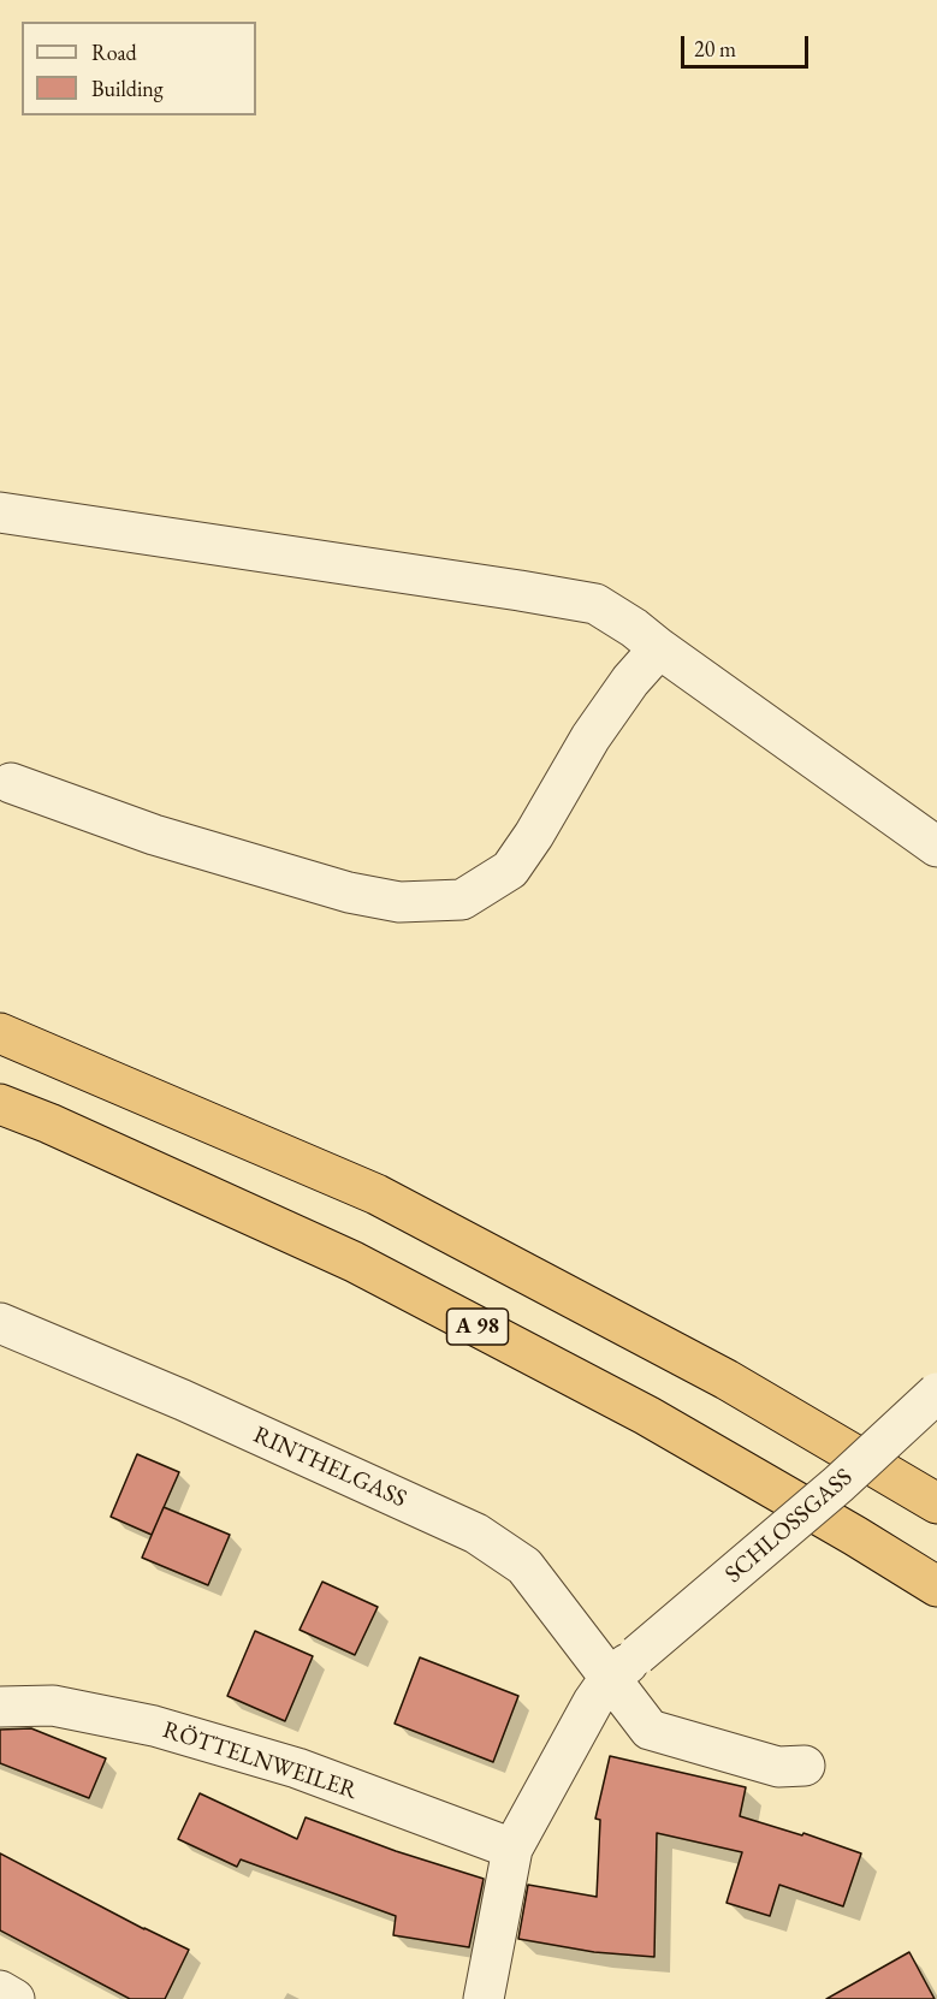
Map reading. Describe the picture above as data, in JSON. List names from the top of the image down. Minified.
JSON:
{"streets":{"highway":["A 98"],"street":["RINTHELGASS","SCHLOSSGASS","RÖTTELNWEILER"]},"crossings":[["RINTHELGASS","SCHLOSSGASS"]],"legend":["Road","Building"],"scale_bar":"20 m"}
